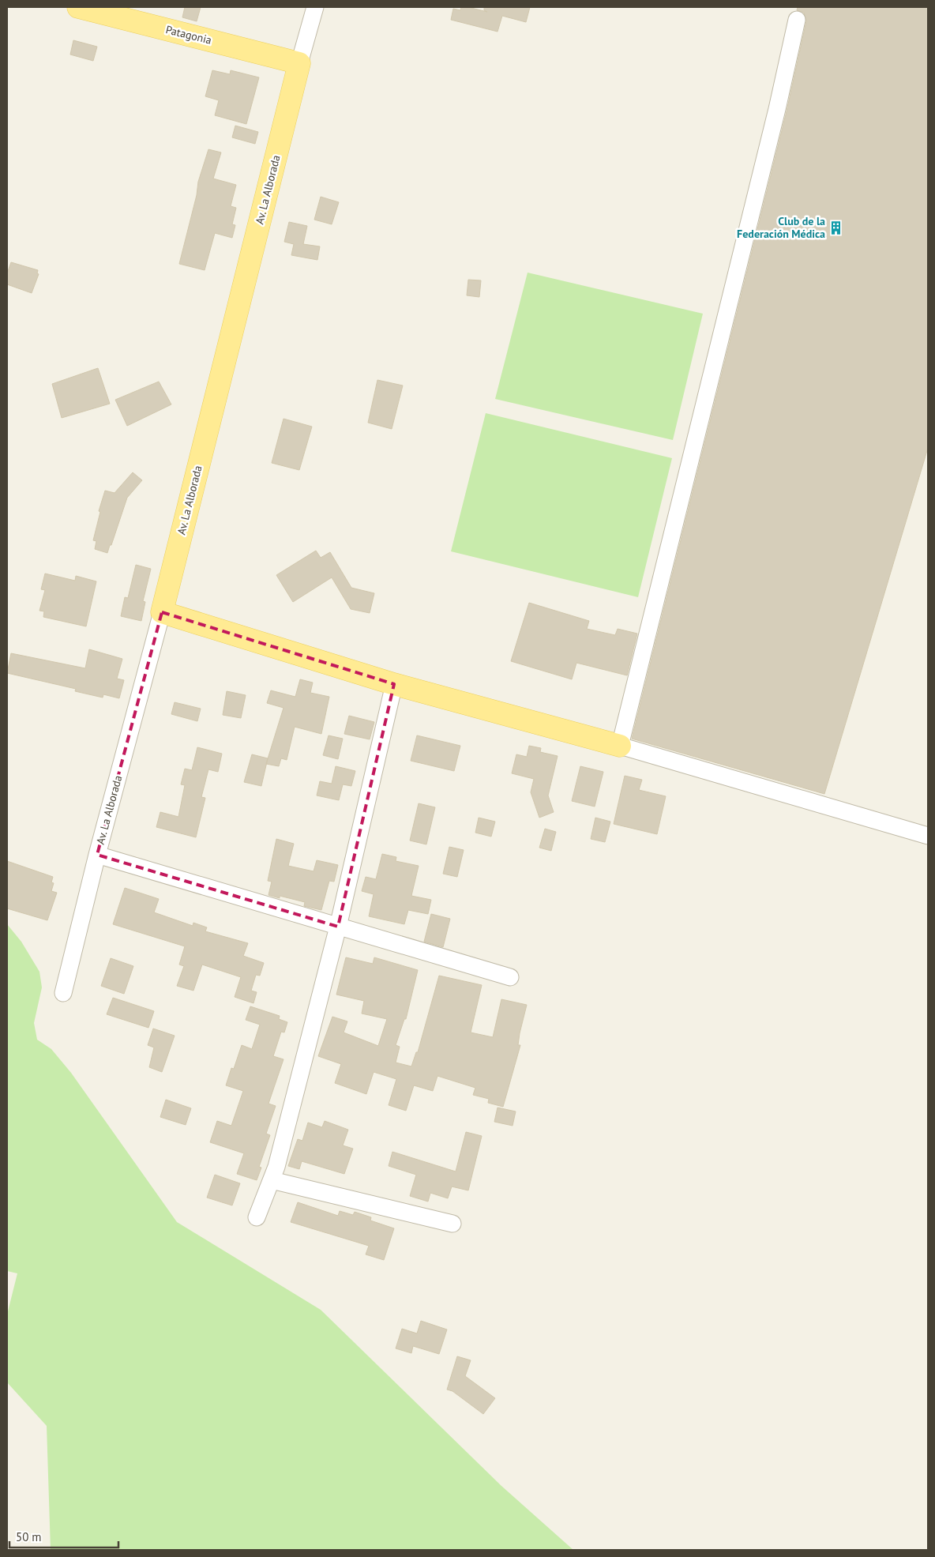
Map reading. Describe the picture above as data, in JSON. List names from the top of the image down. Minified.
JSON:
{"streets":{"main road":["Patagonia","Av. La Alborada"]},"crossings":[["Patagonia","Av. La Alborada"]],"places":{"building":["Club de la Federación Médica"]},"scale_bar":"50 m"}
